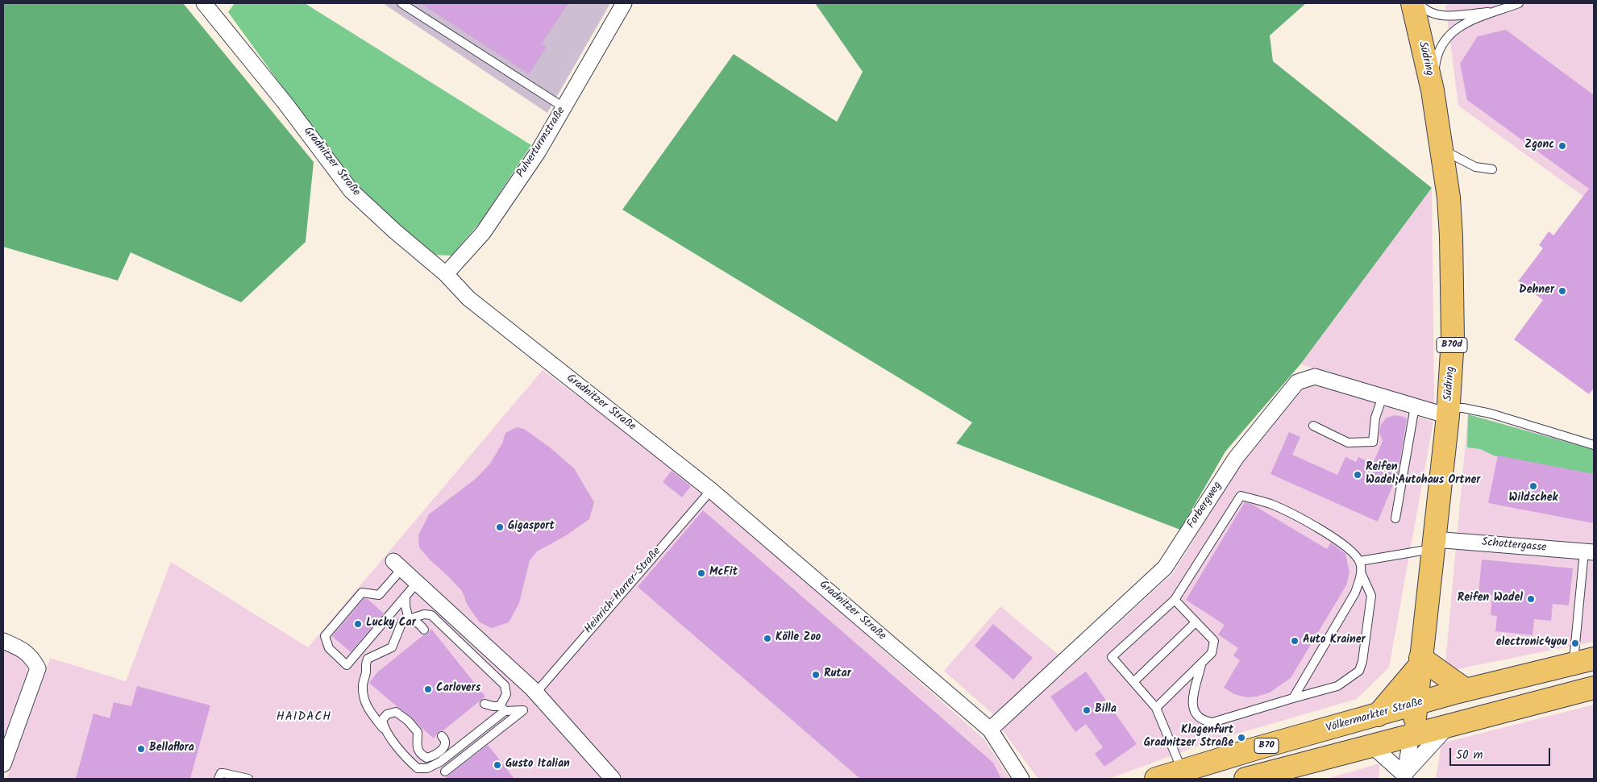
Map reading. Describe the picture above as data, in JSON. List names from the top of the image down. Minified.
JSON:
{"streets":{"main road":["Südring","B70d","Völkermarkter Straße","B70"],"street":["Pulverturmstraße","Gradnitzer Straße","Forbergweg","Schottergasse"],"lane":["Heinrich-Harrer-Straße"]},"crossings":[["Südring","Forbergweg"],["Südring","Schottergasse"],["Pulverturmstraße","Gradnitzer Straße"],["Gradnitzer Straße","Forbergweg"],["Gradnitzer Straße","Heinrich-Harrer-Straße"]],"districts":["HAIDACH"],"places":["Zgonc","Dehner","Reifen Wadel;Autohaus Ortner","Wildschek","Gigasport","McFit","Reifen Wadel","Lucky Car","Kölle Zoo","Auto Krainer","electronic4you","Rutar","Carlovers","Billa","Klagenfurt Gradnitzer Straße","Bellaflora","Gusto Italian"],"scale_bar":"50 m"}
